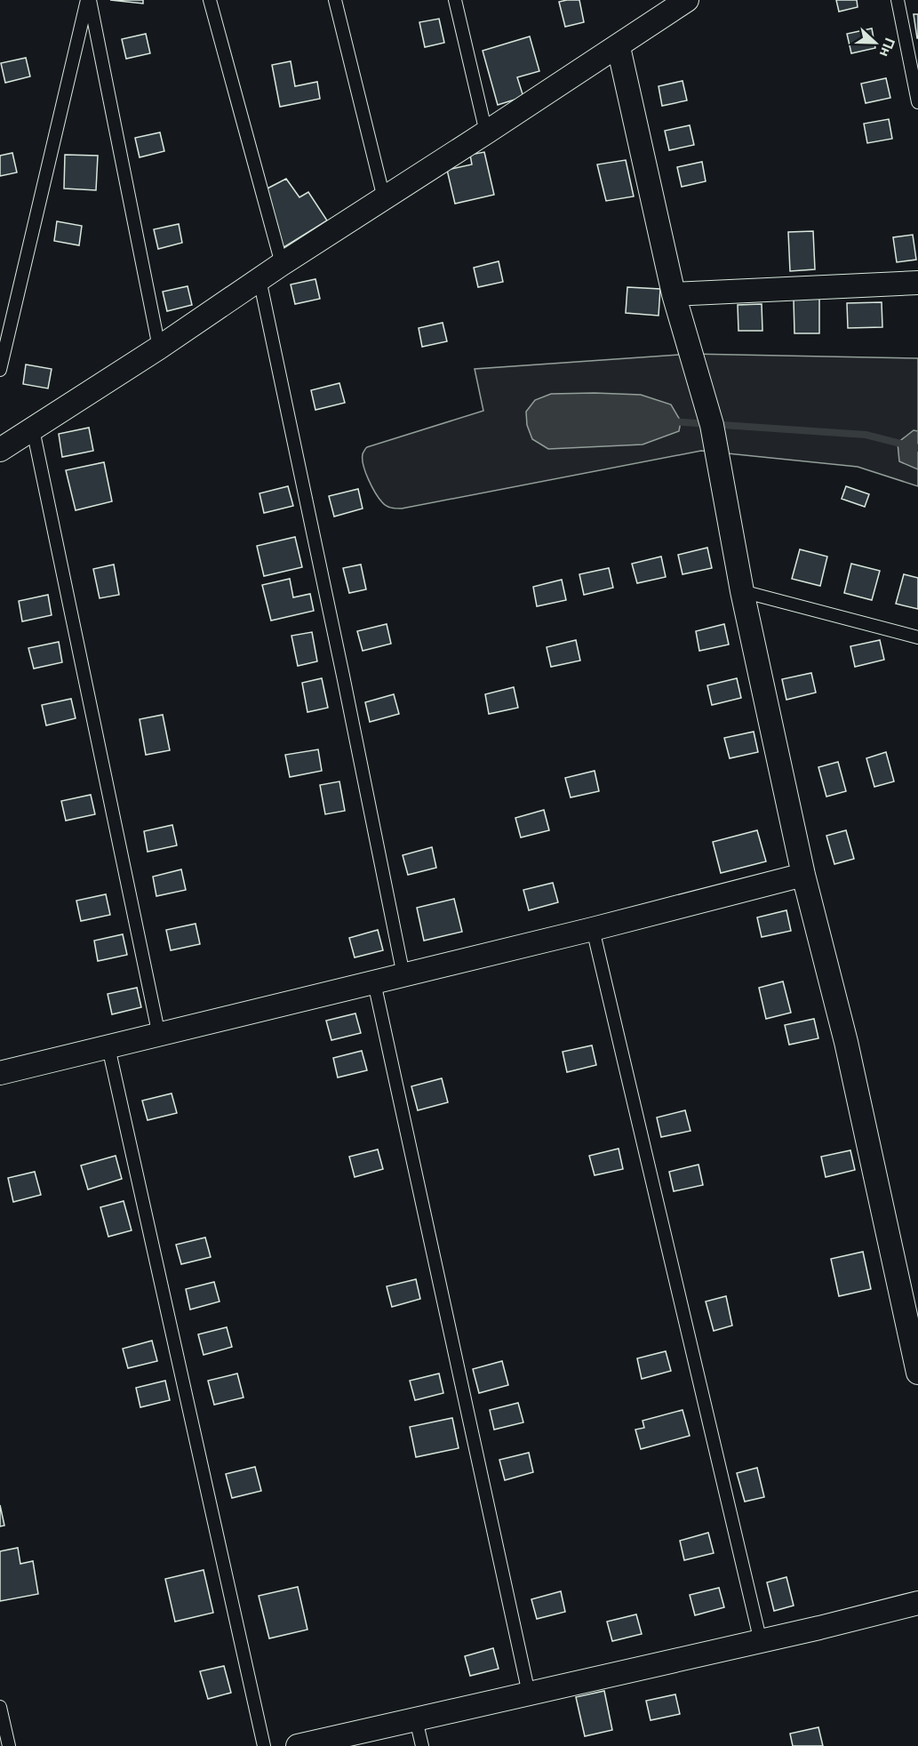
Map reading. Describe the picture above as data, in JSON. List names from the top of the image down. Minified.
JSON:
{"north":"right"}
